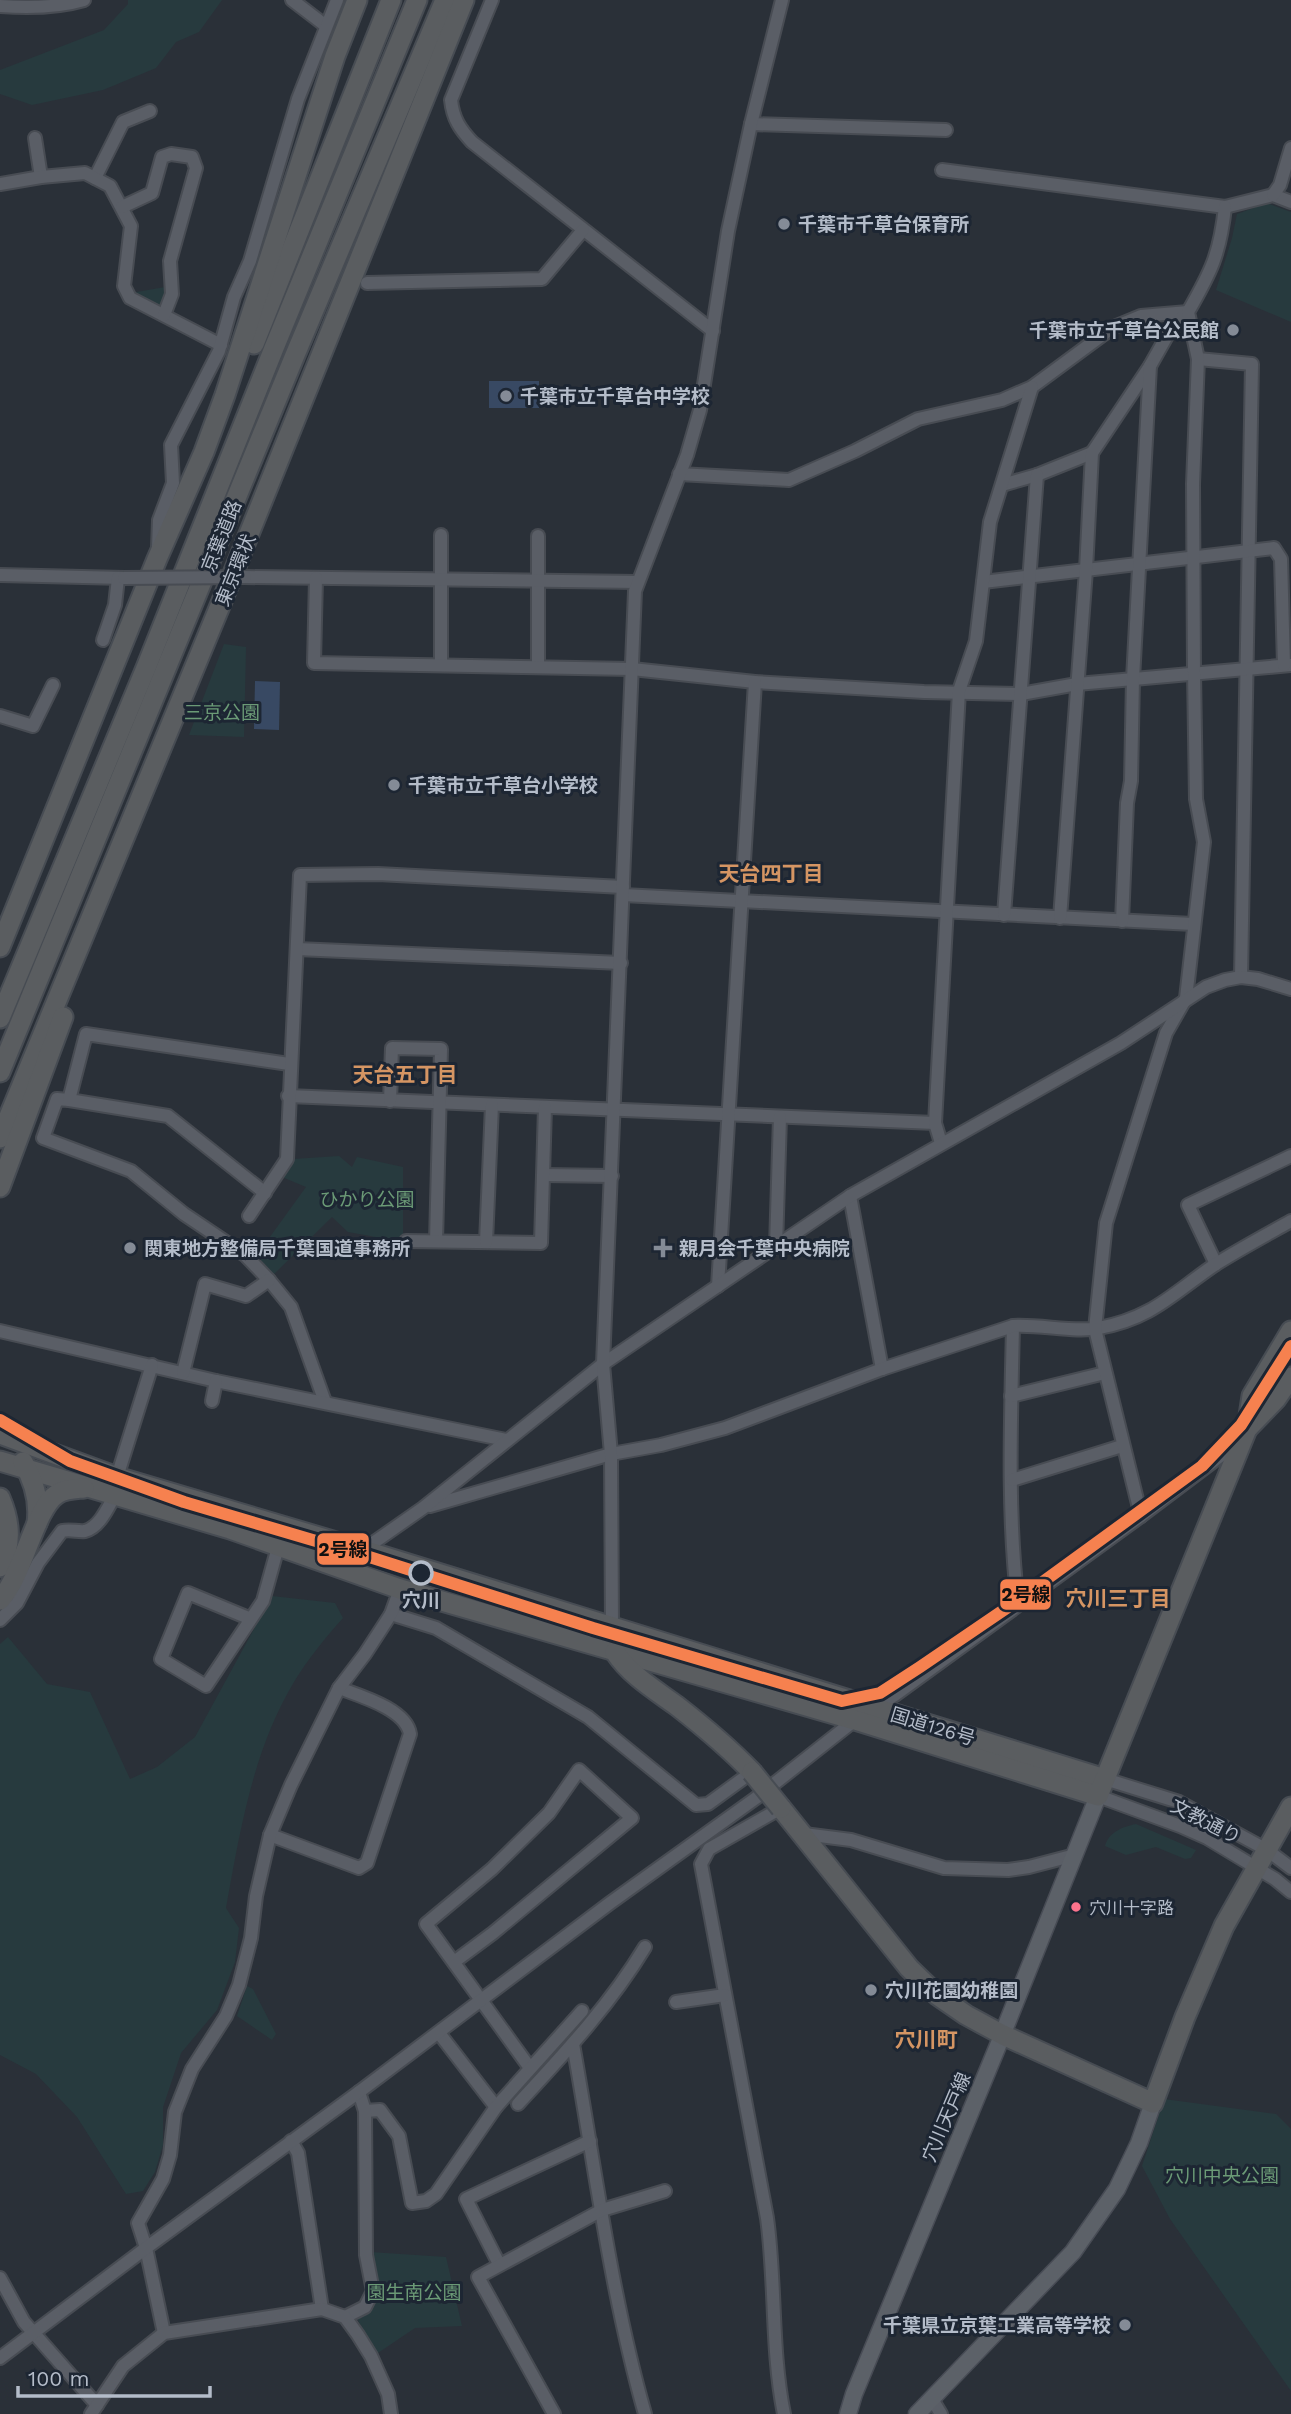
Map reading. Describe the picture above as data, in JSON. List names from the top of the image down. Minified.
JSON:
{"streets":{"highway":["京葉道路","東京環状","国道126号"],"main road":["穴川天戸線"],"street":["文教通り"]},"crossings":[["国道126号","文教通り"],["国道126号","穴川天戸線"],["文教通り","穴川天戸線"]],"districts":["天台四丁目","天台五丁目","穴川三丁目","穴川町"],"parks":["三京公園","ひかり公園","穴川中央公園","園生南公園"],"places":{"other":["千葉市千草台保育所","千葉市立千草台公民館","千葉市立千草台中学校","千葉市立千草台小学校","関東地方整備局千葉国道事務所","穴川","穴川十字路","穴川花園幼稚園","千葉県立京葉工業高等学校"],"health":["親月会千葉中央病院"]},"lines":["transit line 2号線"],"scale_bar":"100 m"}
